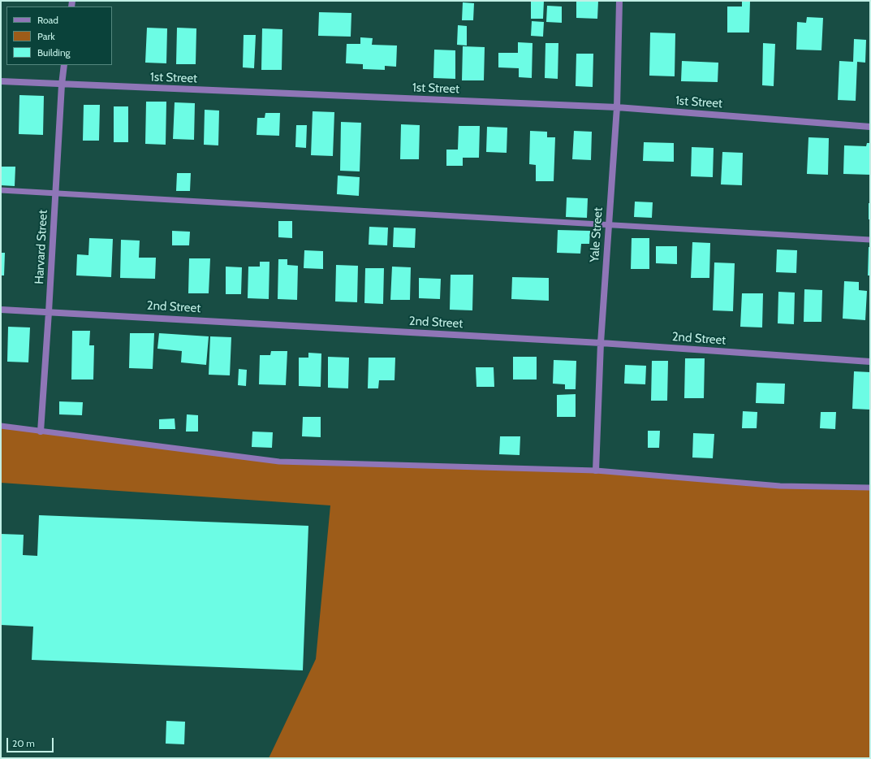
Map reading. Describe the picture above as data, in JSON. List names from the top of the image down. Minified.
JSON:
{"streets":{"street":["1st Street","Yale Street","Harvard Street","2nd Street"]},"crossings":[["1st Street","Yale Street"],["1st Street","Harvard Street"],["Yale Street","2nd Street"],["Harvard Street","2nd Street"]],"legend":["Road","Park","Building"],"scale_bar":"20 m"}
